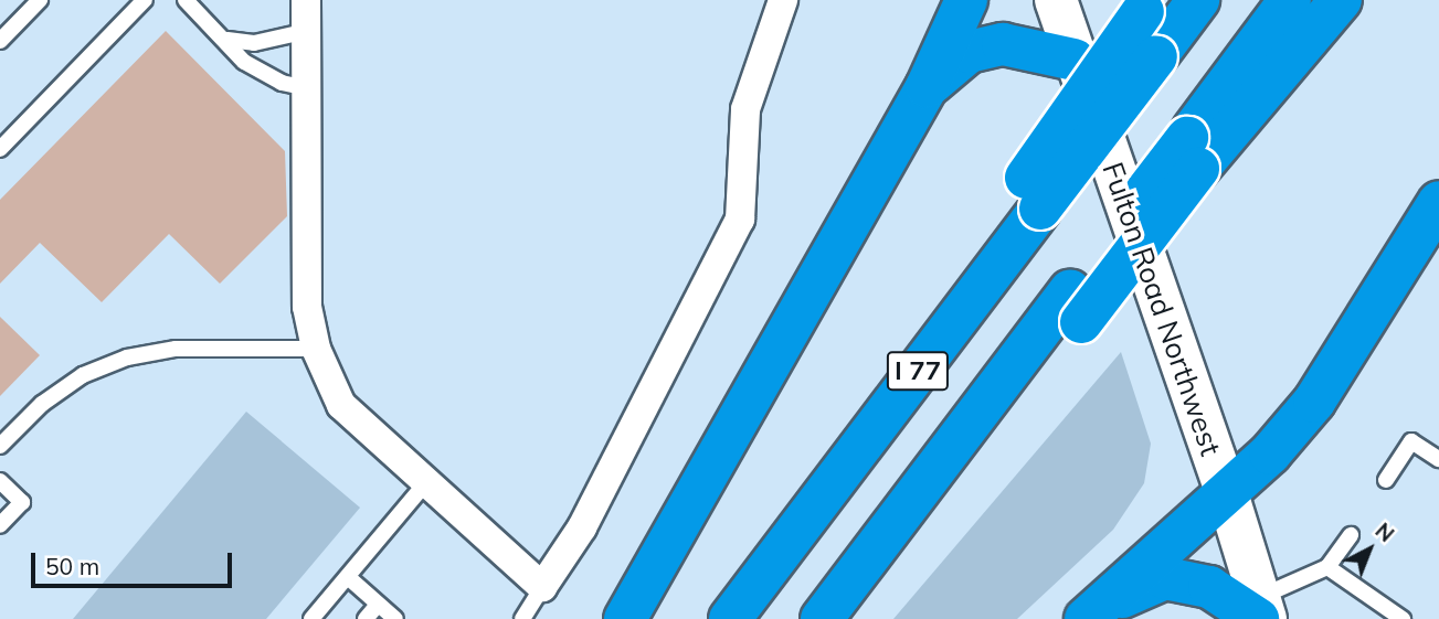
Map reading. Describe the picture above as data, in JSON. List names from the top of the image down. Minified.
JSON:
{"streets":{"highway":["I 77"],"main road":["Fulton Road Northwest"]},"scale_bar":"50 m","north":"top right"}
